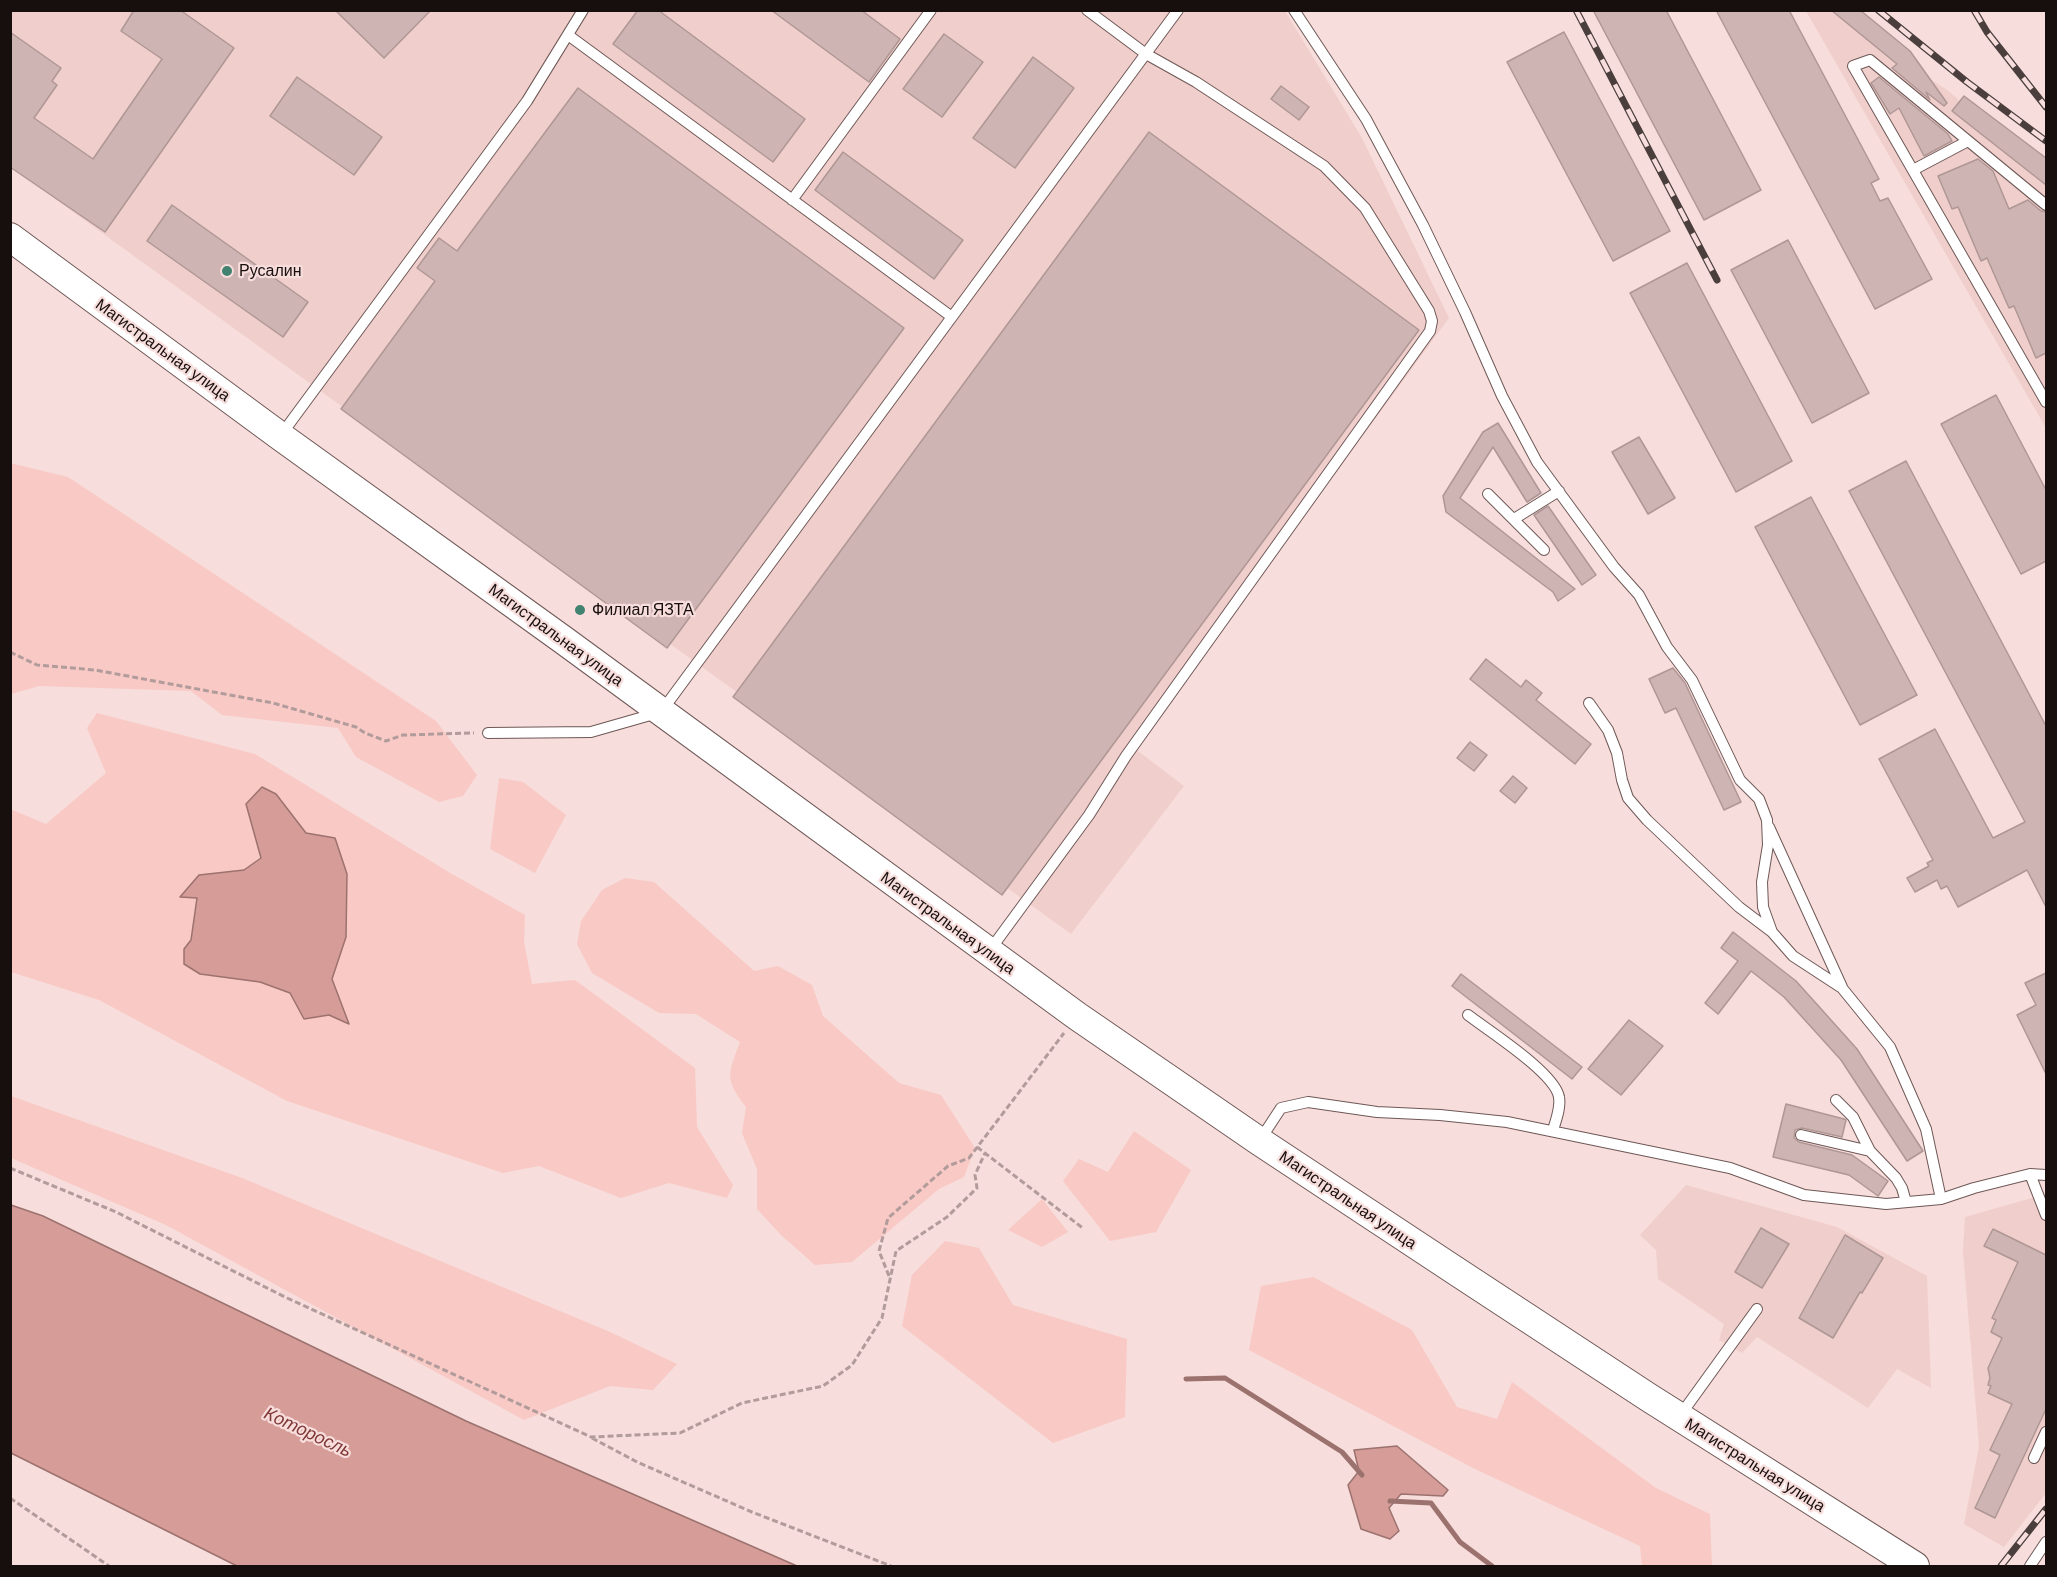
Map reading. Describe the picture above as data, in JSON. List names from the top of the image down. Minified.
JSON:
{"streets":{"main road":["Магистральная улица"]},"water":["Которосль"],"places":["Русалин","Филиал ЯЗТА"]}
